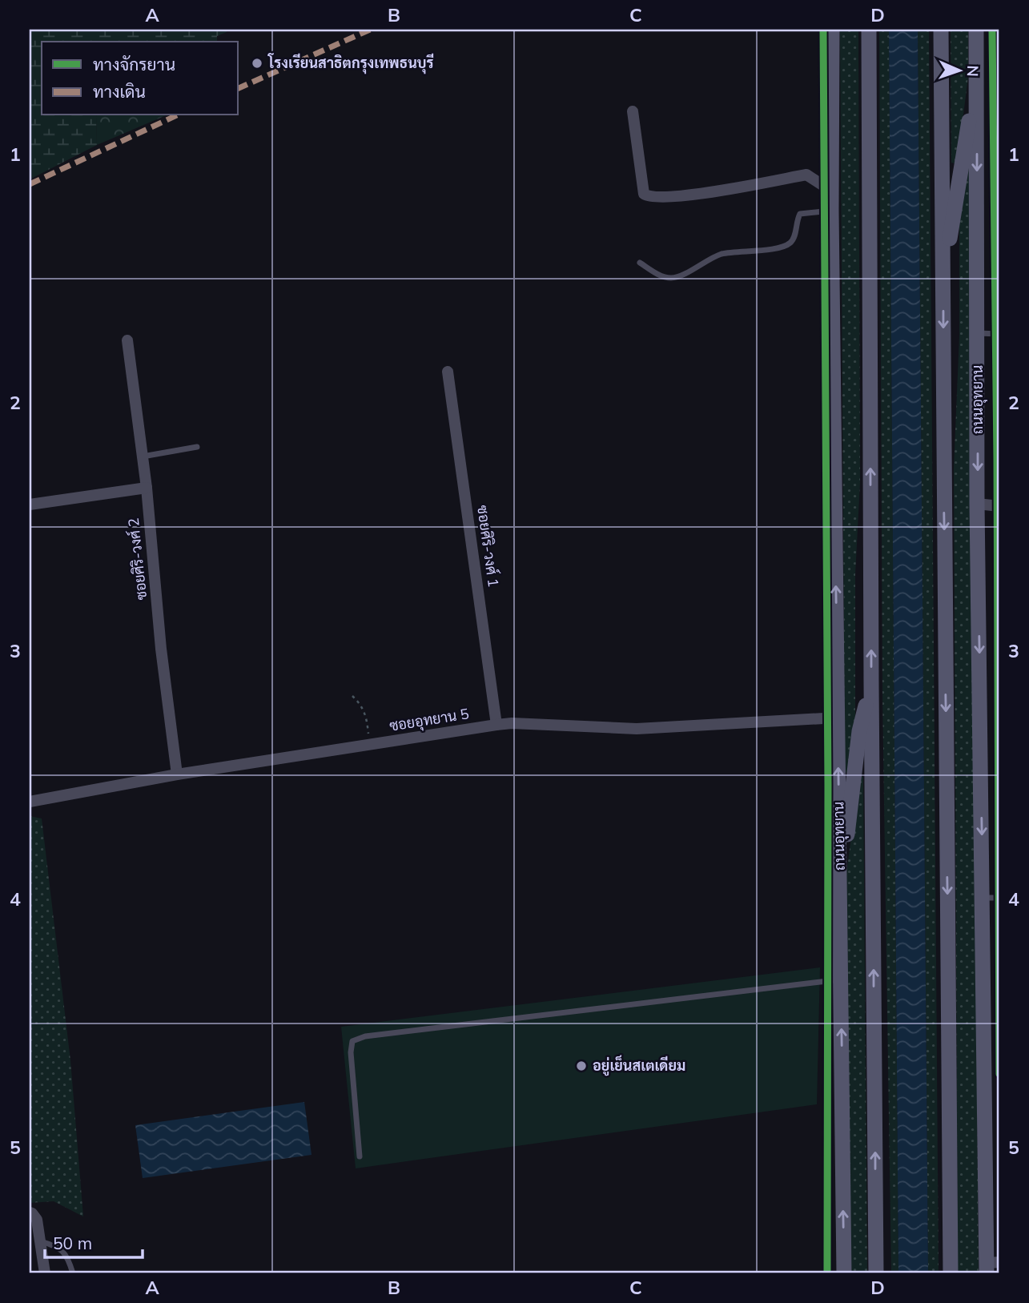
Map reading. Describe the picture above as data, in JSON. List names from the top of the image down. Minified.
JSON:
{"streets":{"main road":["ถนนอุทยาน"],"street":["ซอยศิริ-วงศ์ 1","ซอยศิริ-วงศ์ 2","ซอยอุทยาน 5"]},"crossings":[["ถนนอุทยาน","ซอยอุทยาน 5"],["ซอยศิริ-วงศ์ 1","ซอยอุทยาน 5"],["ซอยศิริ-วงศ์ 2","ซอยอุทยาน 5"]],"places":["โรงเรียนสาธิตกรุงเทพธนบุรี","อยู่เย็นสเตเดียม"],"legend":["ทางจักรยาน","ทางเดิน"],"scale_bar":"50 m","north":"right","grid":{"columns":["A","B","C","D"],"rows":["1","2","3","4","5"]}}
